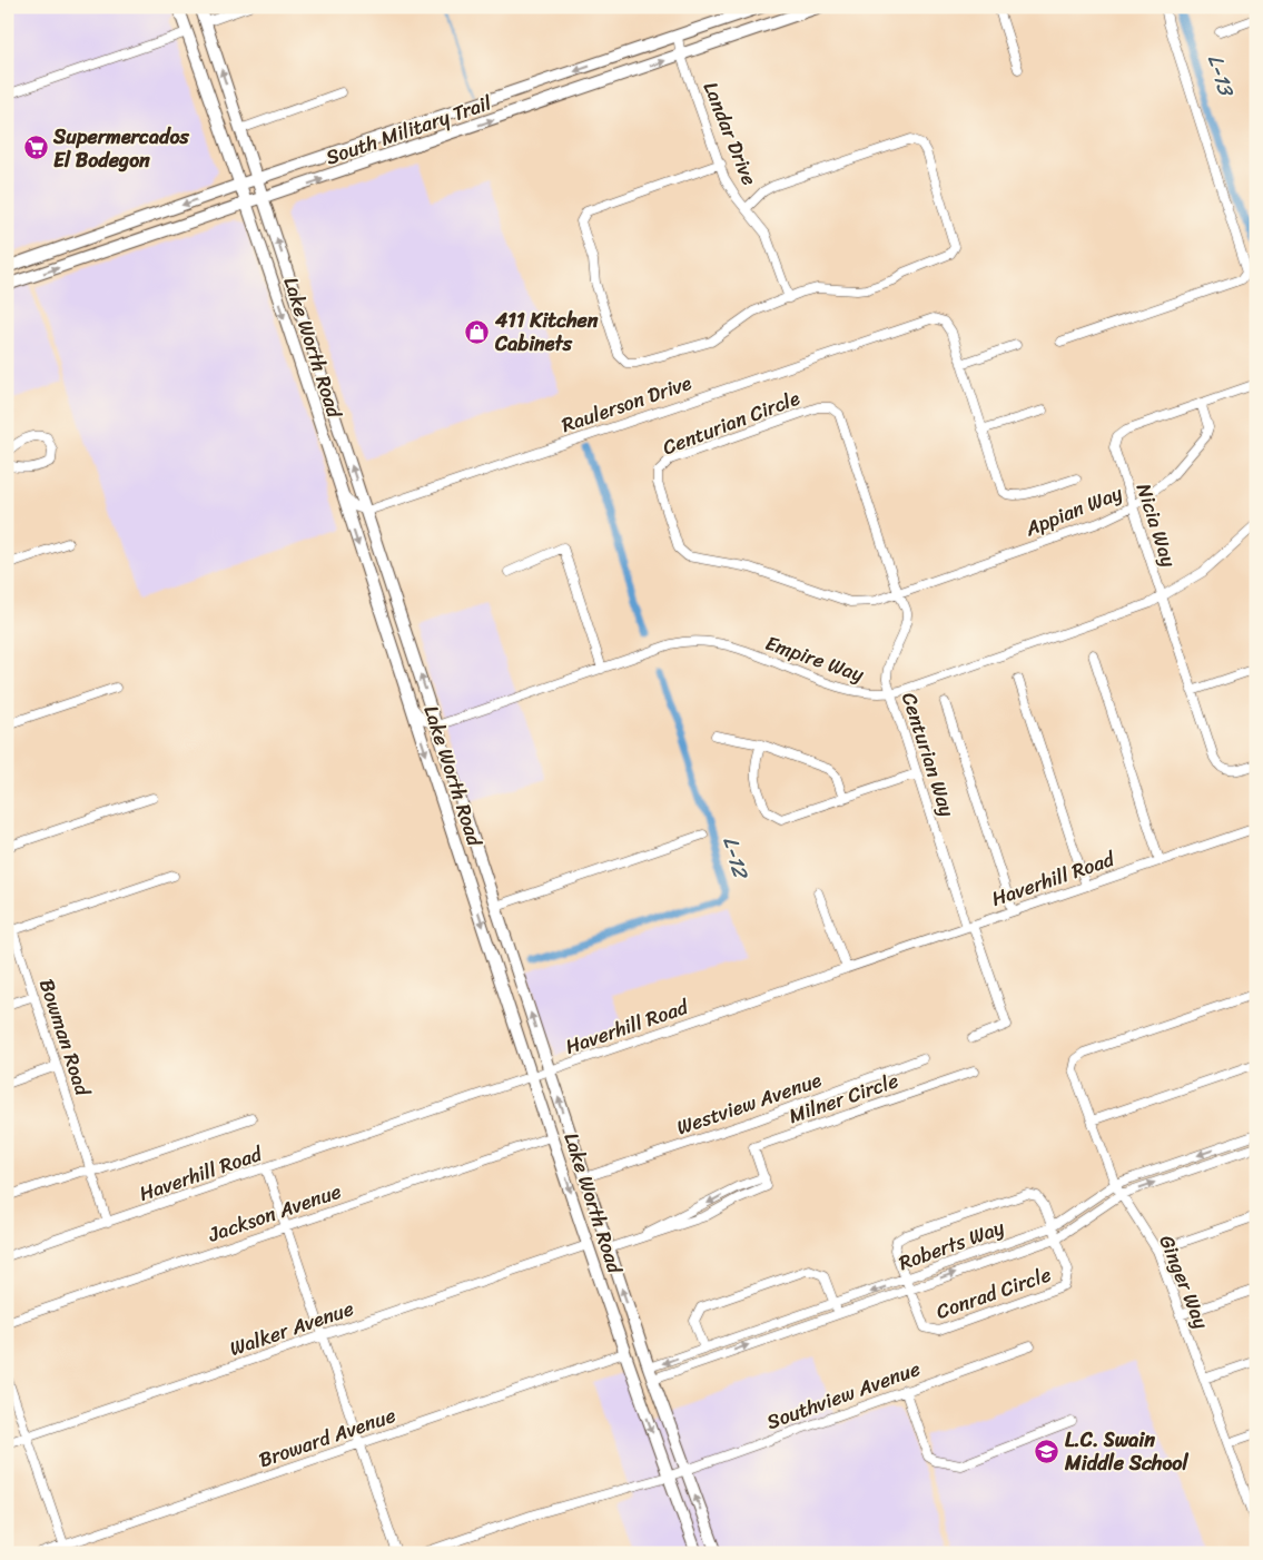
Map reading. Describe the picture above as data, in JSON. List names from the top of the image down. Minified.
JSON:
{"streets":{"main road":["South Military Trail","Lake Worth Road"],"street":["Landar Drive","Raulerson Drive","Centurian Circle","Appian Way","Nicia Way","Empire Way","Centurian Way","Haverhill Road","Bowman Road","Milner Circle","Westview Avenue","Jackson Avenue","Roberts Way","Ginger Way","Conrad Circle","Walker Avenue","Southview Avenue","Broward Avenue"]},"crossings":[["South Military Trail","Landar Drive"],["South Military Trail","Lake Worth Road"],["Lake Worth Road","Raulerson Drive"],["Lake Worth Road","Empire Way"],["Lake Worth Road","Haverhill Road"],["Lake Worth Road","Milner Circle"],["Lake Worth Road","Westview Avenue"],["Lake Worth Road","Jackson Avenue"],["Lake Worth Road","Roberts Way"],["Lake Worth Road","Walker Avenue"],["Lake Worth Road","Southview Avenue"],["Lake Worth Road","Broward Avenue"],["Centurian Circle","Appian Way"],["Centurian Circle","Centurian Way"],["Appian Way","Nicia Way"],["Appian Way","Centurian Way"],["Nicia Way","Empire Way"],["Empire Way","Centurian Way"],["Centurian Way","Haverhill Road"],["Haverhill Road","Bowman Road"],["Roberts Way","Ginger Way"],["Roberts Way","Conrad Circle"]],"water":["L-13","L-12"],"places":{"supermarket":["Supermercados El Bodegon"],"shop":["411 Kitchen Cabinets"],"school or university":["L.C. Swain Middle School"]}}
